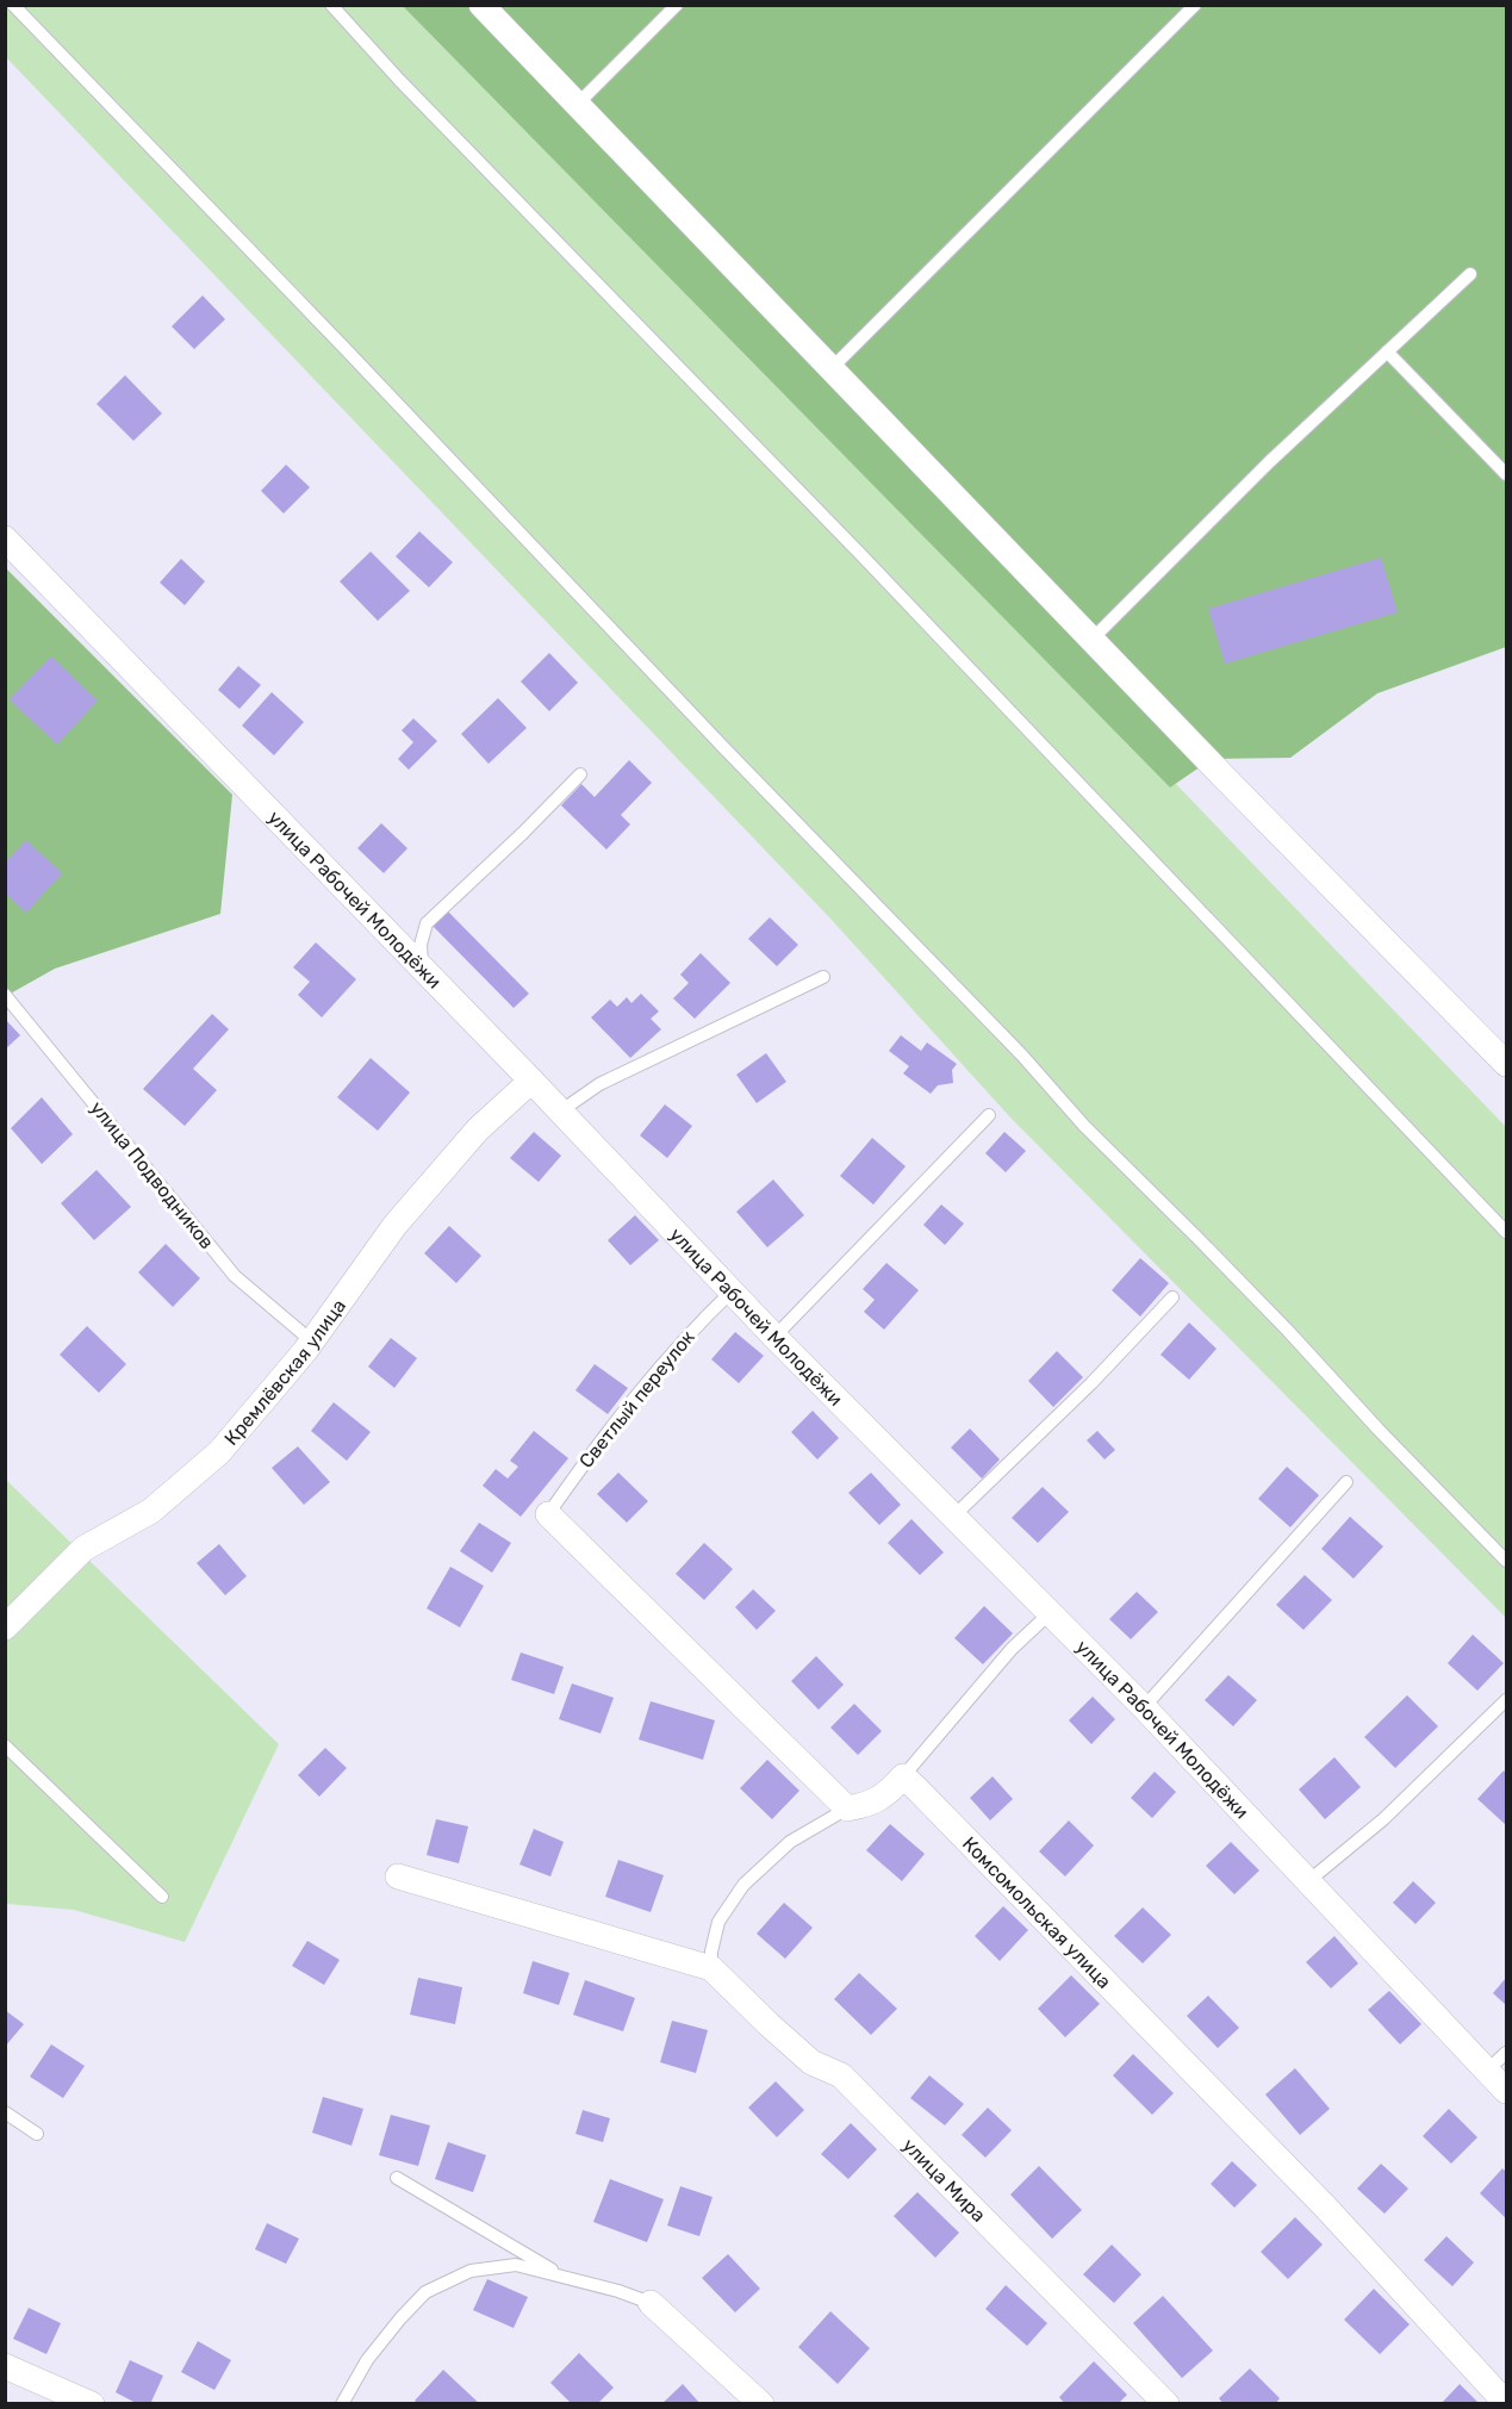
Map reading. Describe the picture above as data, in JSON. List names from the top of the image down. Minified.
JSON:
{"streets":{"street":["улица Рабочей Молодёжи","Кремлёвская улица","Комсомольская улица","улица Мира"],"lane":["улица Подводников","Светлый переулок"]},"crossings":[["улица Рабочей Молодёжи","Кремлёвская улица"],["улица Рабочей Молодёжи","Светлый переулок"],["улица Подводников","Кремлёвская улица"]]}
